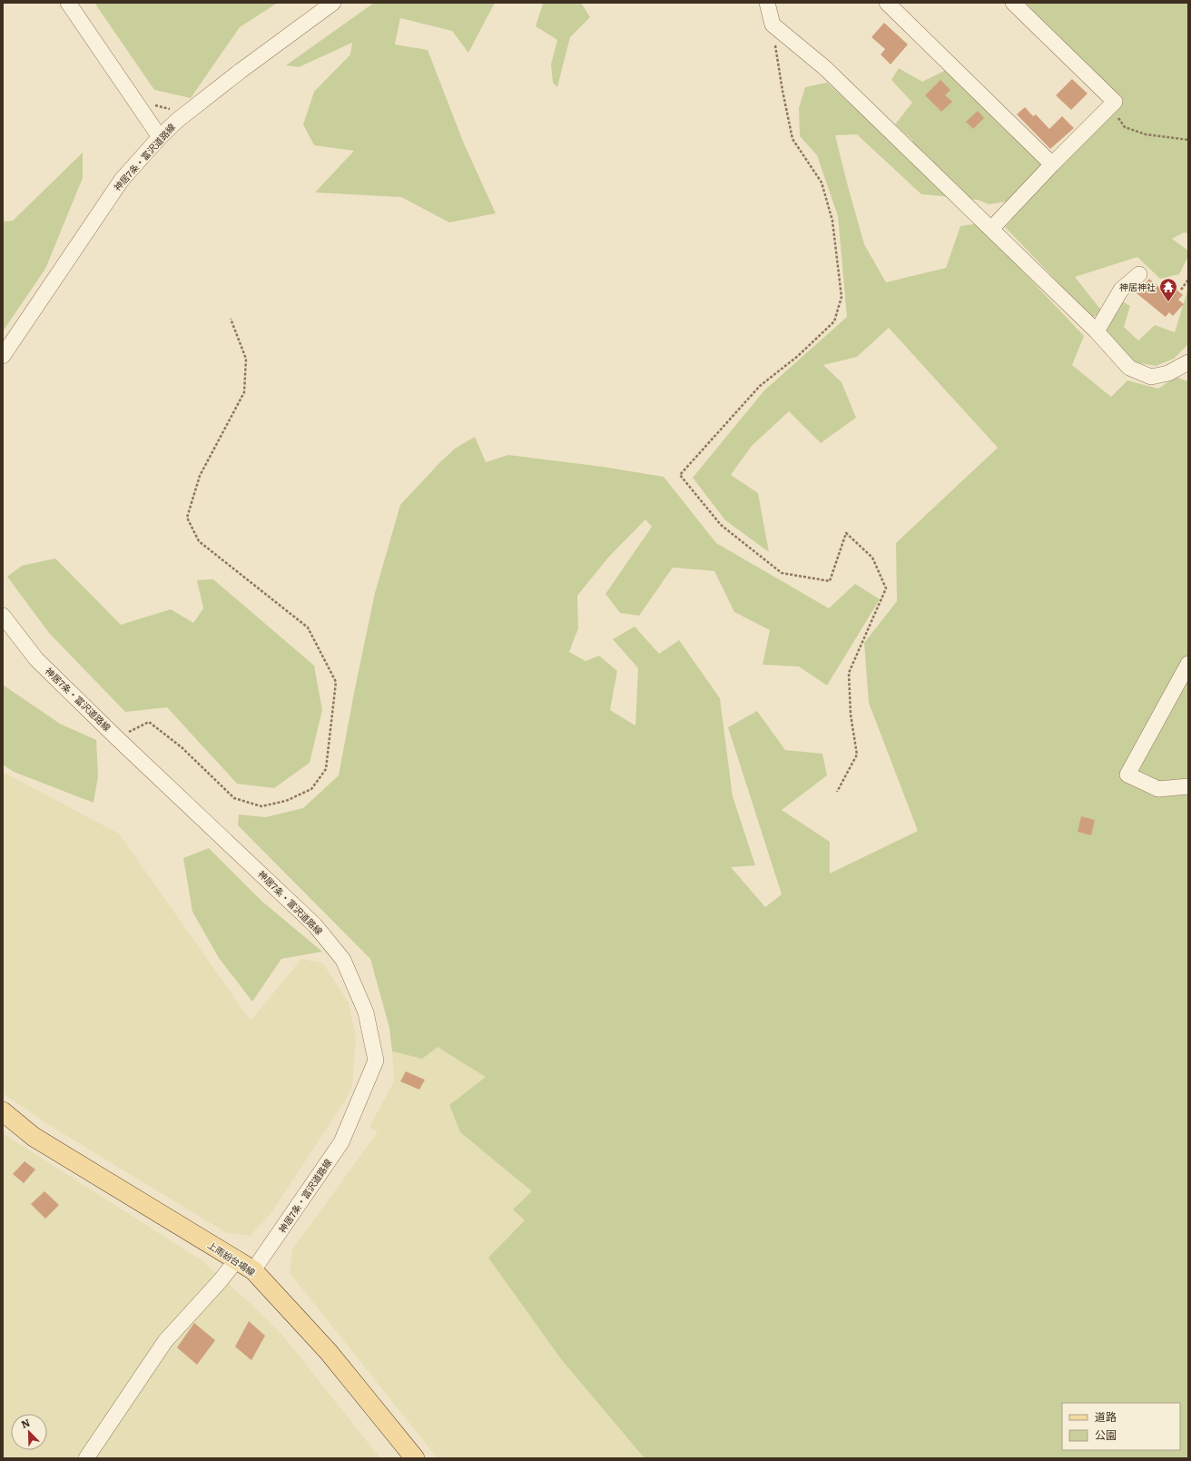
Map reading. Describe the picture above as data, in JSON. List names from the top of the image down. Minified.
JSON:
{"streets":{"main road":["上雨紛台場線"],"street":["神居7条・富沢道路線"]},"crossings":[["神居7条・富沢道路線","上雨紛台場線"]],"places":{"temple":["神居神社"]},"legend":["道路","公園"],"north":"top left"}
